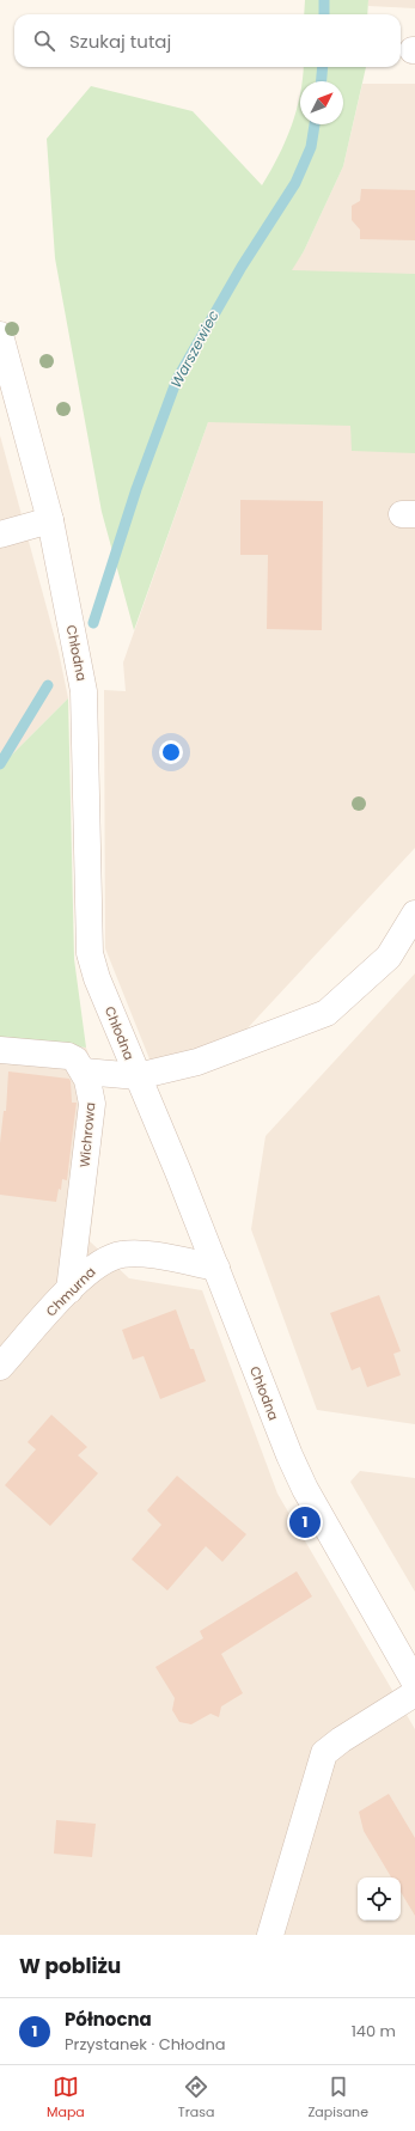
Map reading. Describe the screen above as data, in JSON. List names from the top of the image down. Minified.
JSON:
{"streets":{"street":["Chłodna","Wichrowa","Chmurna"]},"crossings":[["Chłodna","Chmurna"],["Wichrowa","Chmurna"]],"water":["Warszewiec"],"north":"top right","page":{"search":"Szukaj tutaj","pins":"1","heading":"W pobliżu","list":[{"mark":"1","name":"Północna","note":"Przystanek · Chłodna","value":"140 m"}],"nav":["Mapa","Trasa","Zapisane"]}}
